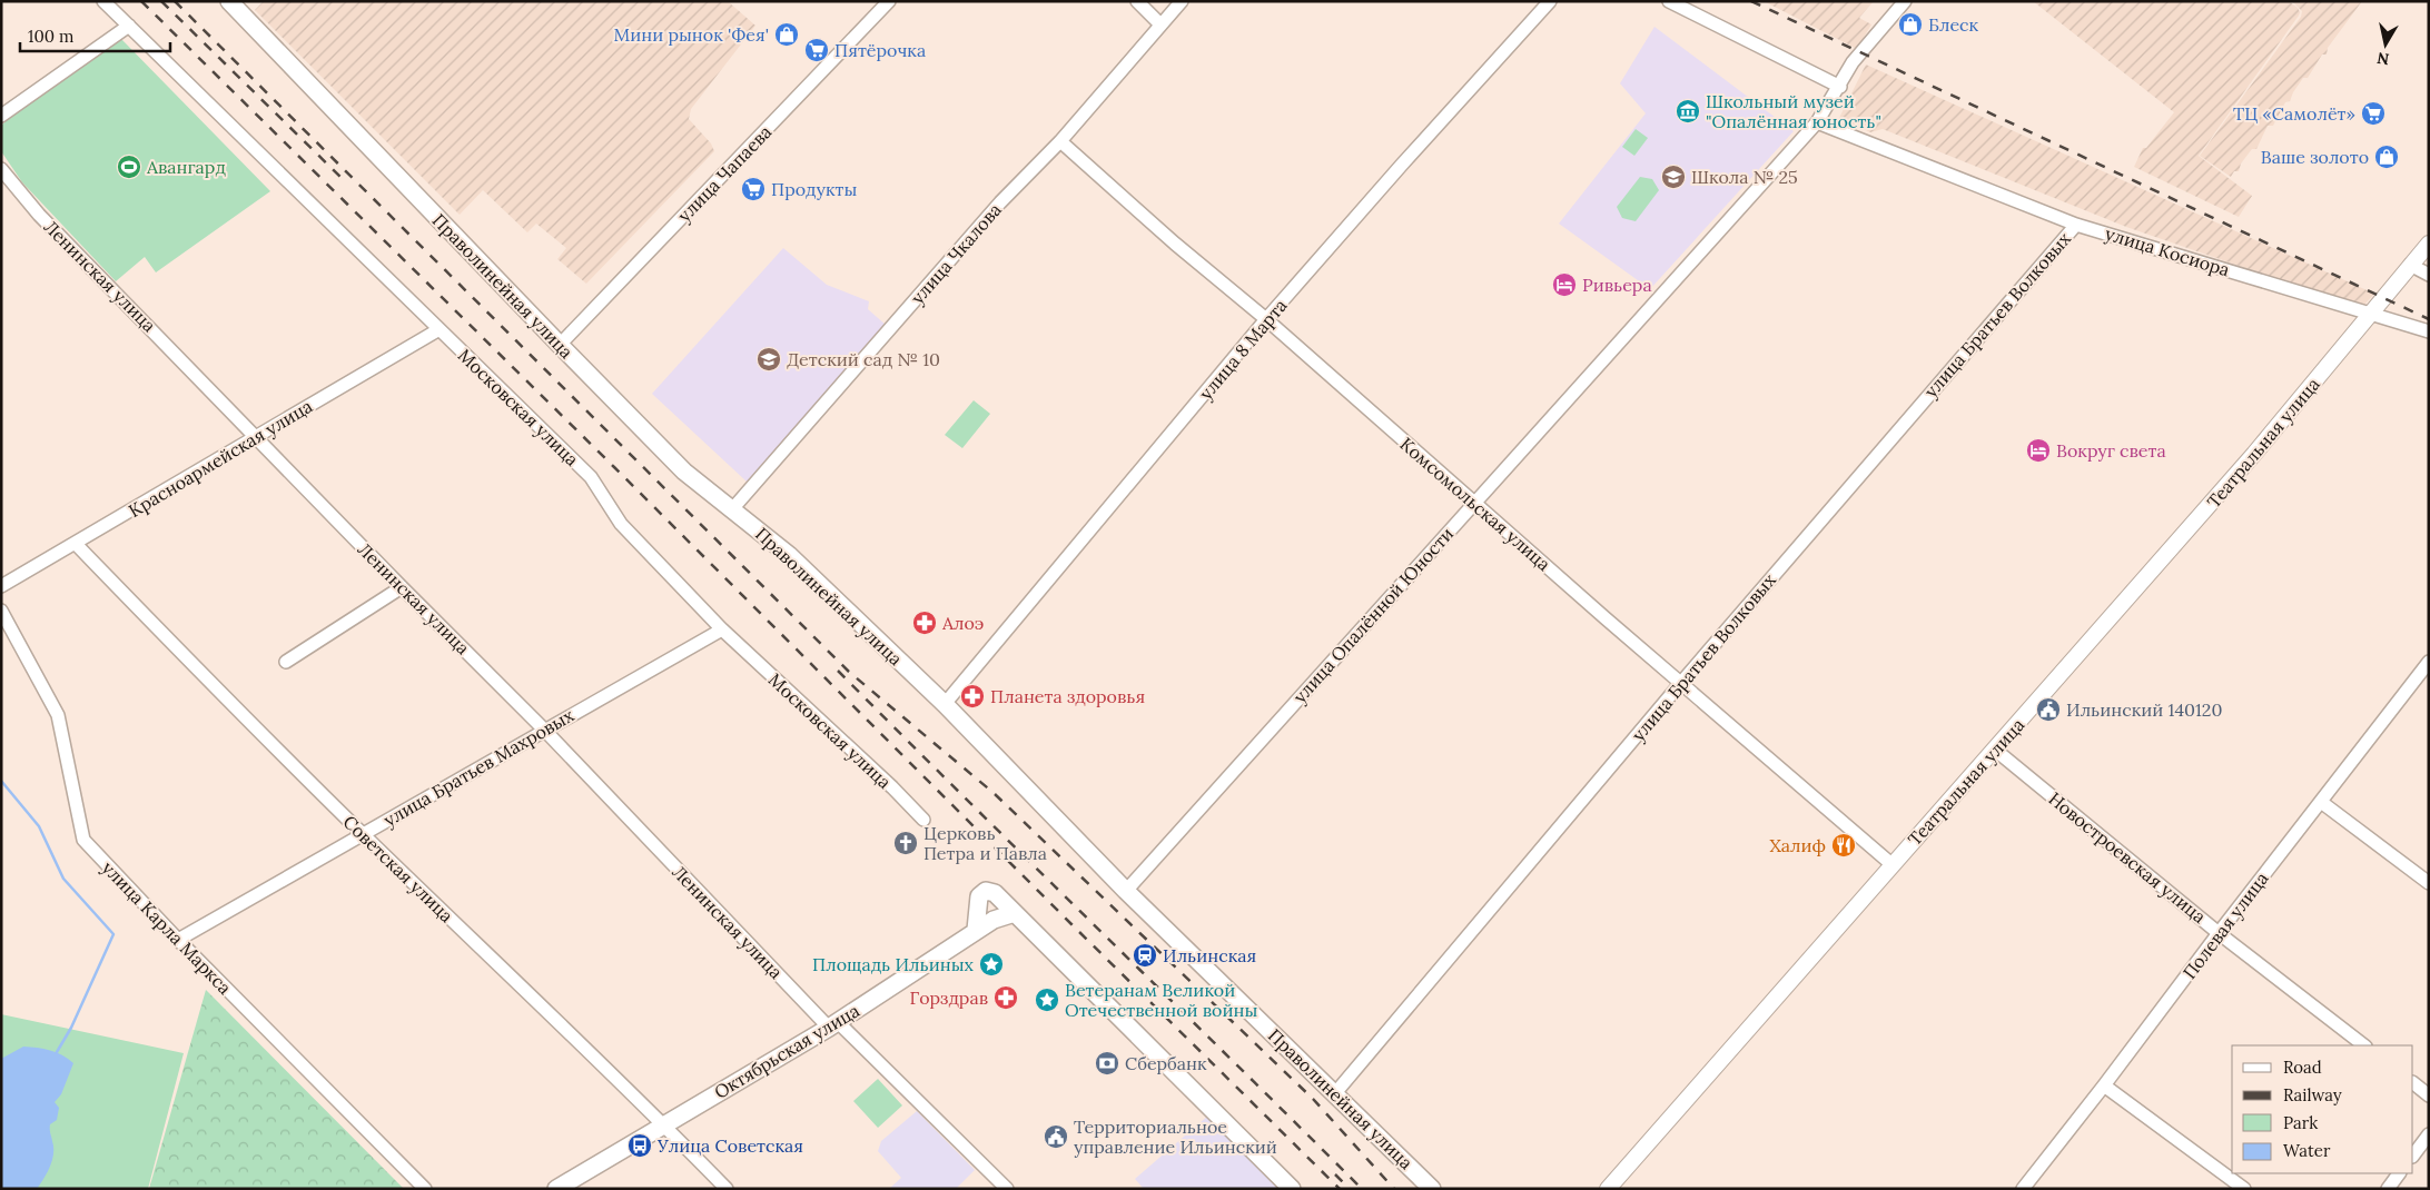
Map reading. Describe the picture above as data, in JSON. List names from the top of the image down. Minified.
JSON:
{"streets":{"main road":["Праволинейная улица","Октябрьская улица"],"street":["улица Чапаева","улица Косиора","улица Чкалова","Ленинская улица","улица Братьев Волковых","улица 8 Марта","Московская улица","Театральная улица","Красноармейская улица","Комсомольская улица","улица Опалённой Юности","улица Братьев Махровых","Новостроевская улица","Советская улица","Полевая улица","улица Карла Маркса"]},"crossings":[["улица Чапаева","Праволинейная улица"],["улица Косиора","улица Братьев Волковых"],["улица Косиора","Театральная улица"],["улица Косиора","улица Опалённой Юности"],["улица Чкалова","Праволинейная улица"],["улица Чкалова","Комсомольская улица"],["Ленинская улица","Красноармейская улица"],["Ленинская улица","улица Братьев Махровых"],["Ленинская улица","Октябрьская улица"],["Праволинейная улица","улица Братьев Волковых"],["Праволинейная улица","улица 8 Марта"],["Праволинейная улица","улица Опалённой Юности"],["улица Братьев Волковых","Комсомольская улица"],["улица 8 Марта","Комсомольская улица"],["Московская улица","Красноармейская улица"],["Московская улица","улица Братьев Махровых"],["Театральная улица","Комсомольская улица"],["Театральная улица","Новостроевская улица"],["Красноармейская улица","Советская улица"],["Комсомольская улица","улица Опалённой Юности"],["улица Братьев Махровых","Советская улица"],["улица Братьев Махровых","улица Карла Маркса"],["Новостроевская улица","Полевая улица"],["Советская улица","Октябрьская улица"]],"places":{"shop":["Блеск","Мини рынок 'Фея'","Ваше золото"],"supermarket":["Пятёрочка","ТЦ «Самолёт»","Продукты"],"museum":["Школьный музей \"Опалённая юность\""],"sports":["Авангард"],"school or university":["Школа № 25","Детский сад № 10"],"hotel":["Ривьера","Вокруг света"],"pharmacy":["Алоэ","Планета здоровья","Горздрав"],"public building":["Ильинский 140120","Территориальное управление Ильинский"],"church":["Церковь Петра и Павла"],"restaurant":["Халиф"],"station":["Ильинская"],"place":["Площадь Ильиных","Ветеранам Великой Отечественной войны"],"bank":["Сбербанк"],"bus stop":["Улица Советская"]},"legend":["Road","Railway","Park","Water"],"scale_bar":"100 m","north":"bottom"}
